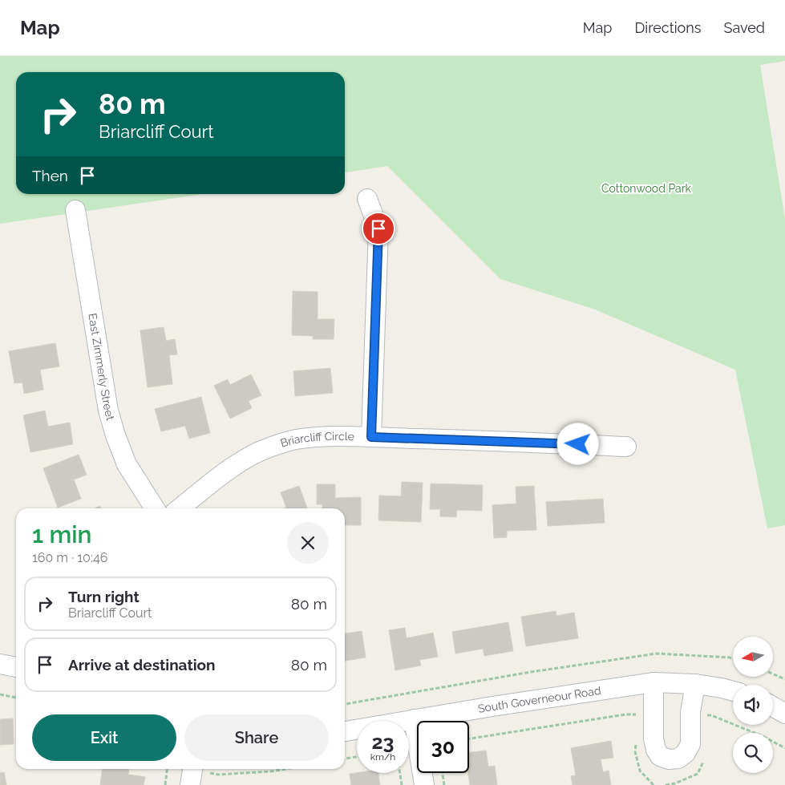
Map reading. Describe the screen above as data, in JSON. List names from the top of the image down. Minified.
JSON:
{"streets":{"street":["East Zimmerly Street","Briarcliff Circle","South Governeour Road"]},"parks":["Cottonwood Park"],"north":"left","page":{"header":"Map","nav":["Map","Directions","Saved"],"turn":["80 m","Briarcliff Court"],"then":"Then","heading":["1 min","160 m · 10:46"],"list":[{"name":"Turn right","note":"Briarcliff Court","value":"80 m"},{"name":"Arrive at destination","value":"80 m"}],"buttons":["Exit","Share"],"speed":"23 km/h","limit":"30"}}
